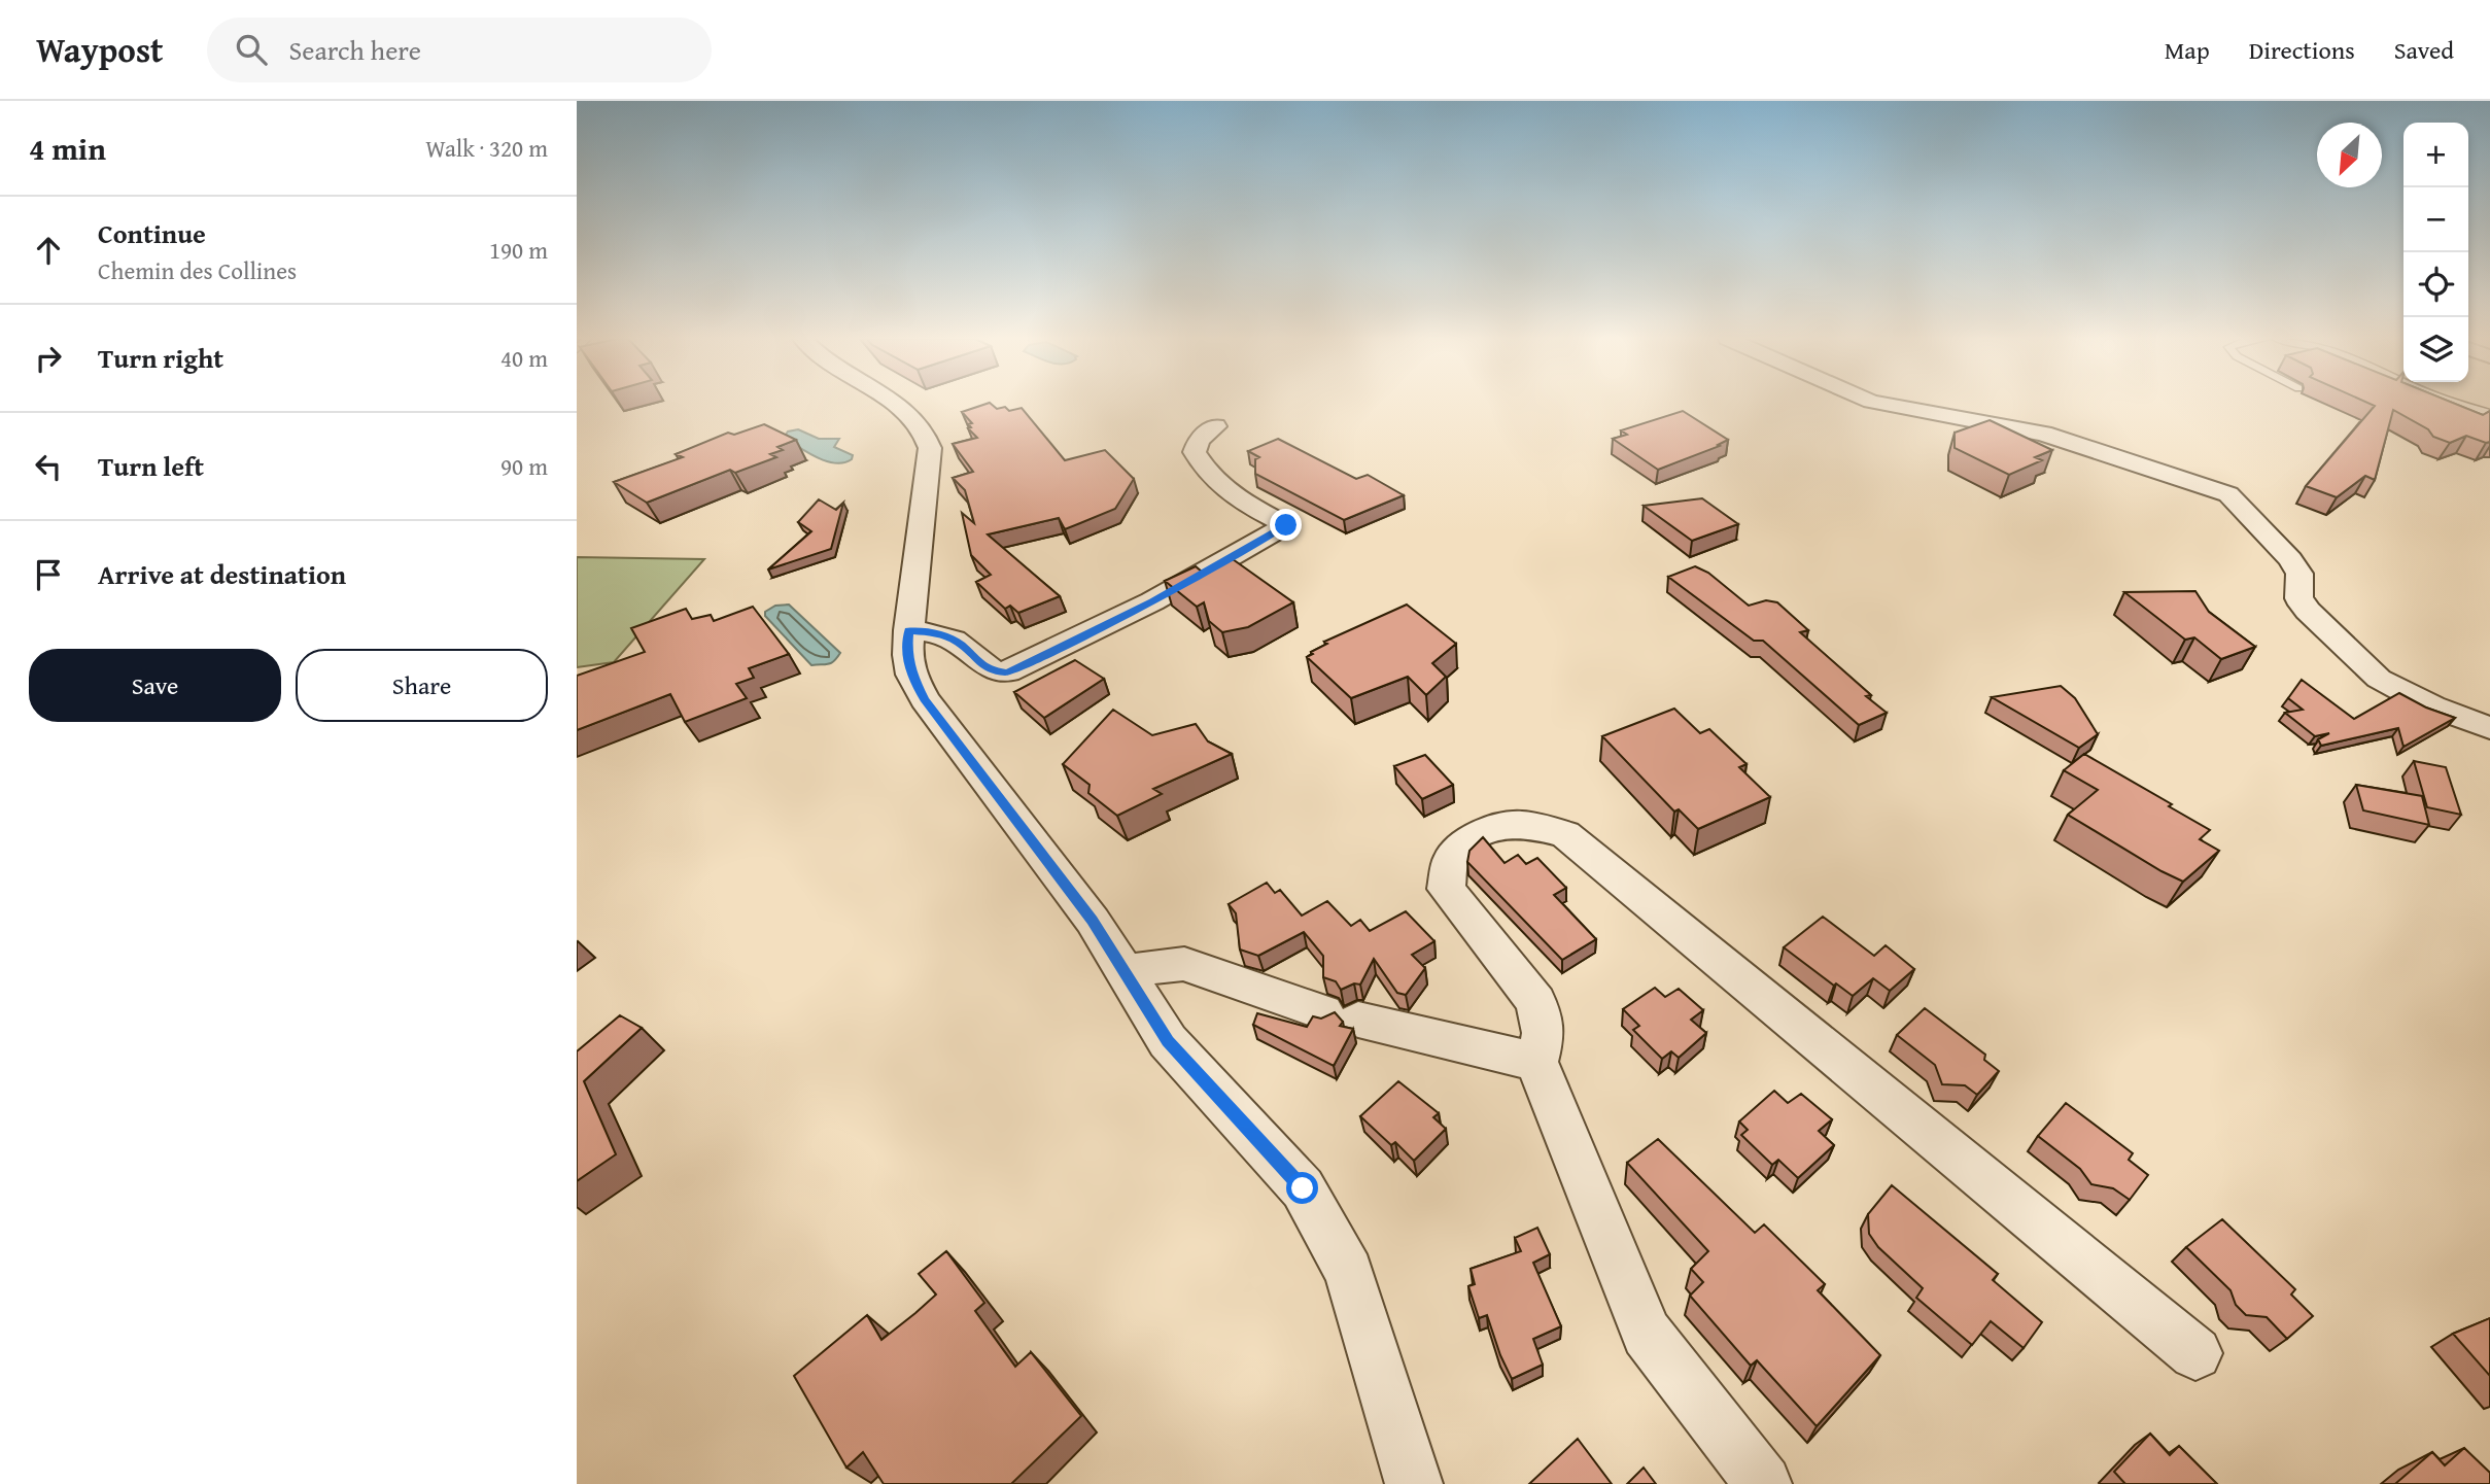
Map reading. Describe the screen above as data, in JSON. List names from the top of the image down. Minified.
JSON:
{"north":"bottom left","page":{"header":"Waypost","search":"Search here","nav":["Map","Directions","Saved"],"heading":["4 min","Walk · 320 m"],"map_buttons":["+","−"],"list":[["Continue","Chemin des Collines","190 m"],["Turn right","40 m"],["Turn left","90 m"],"Arrive at destination"],"buttons":["Save","Share"]}}
